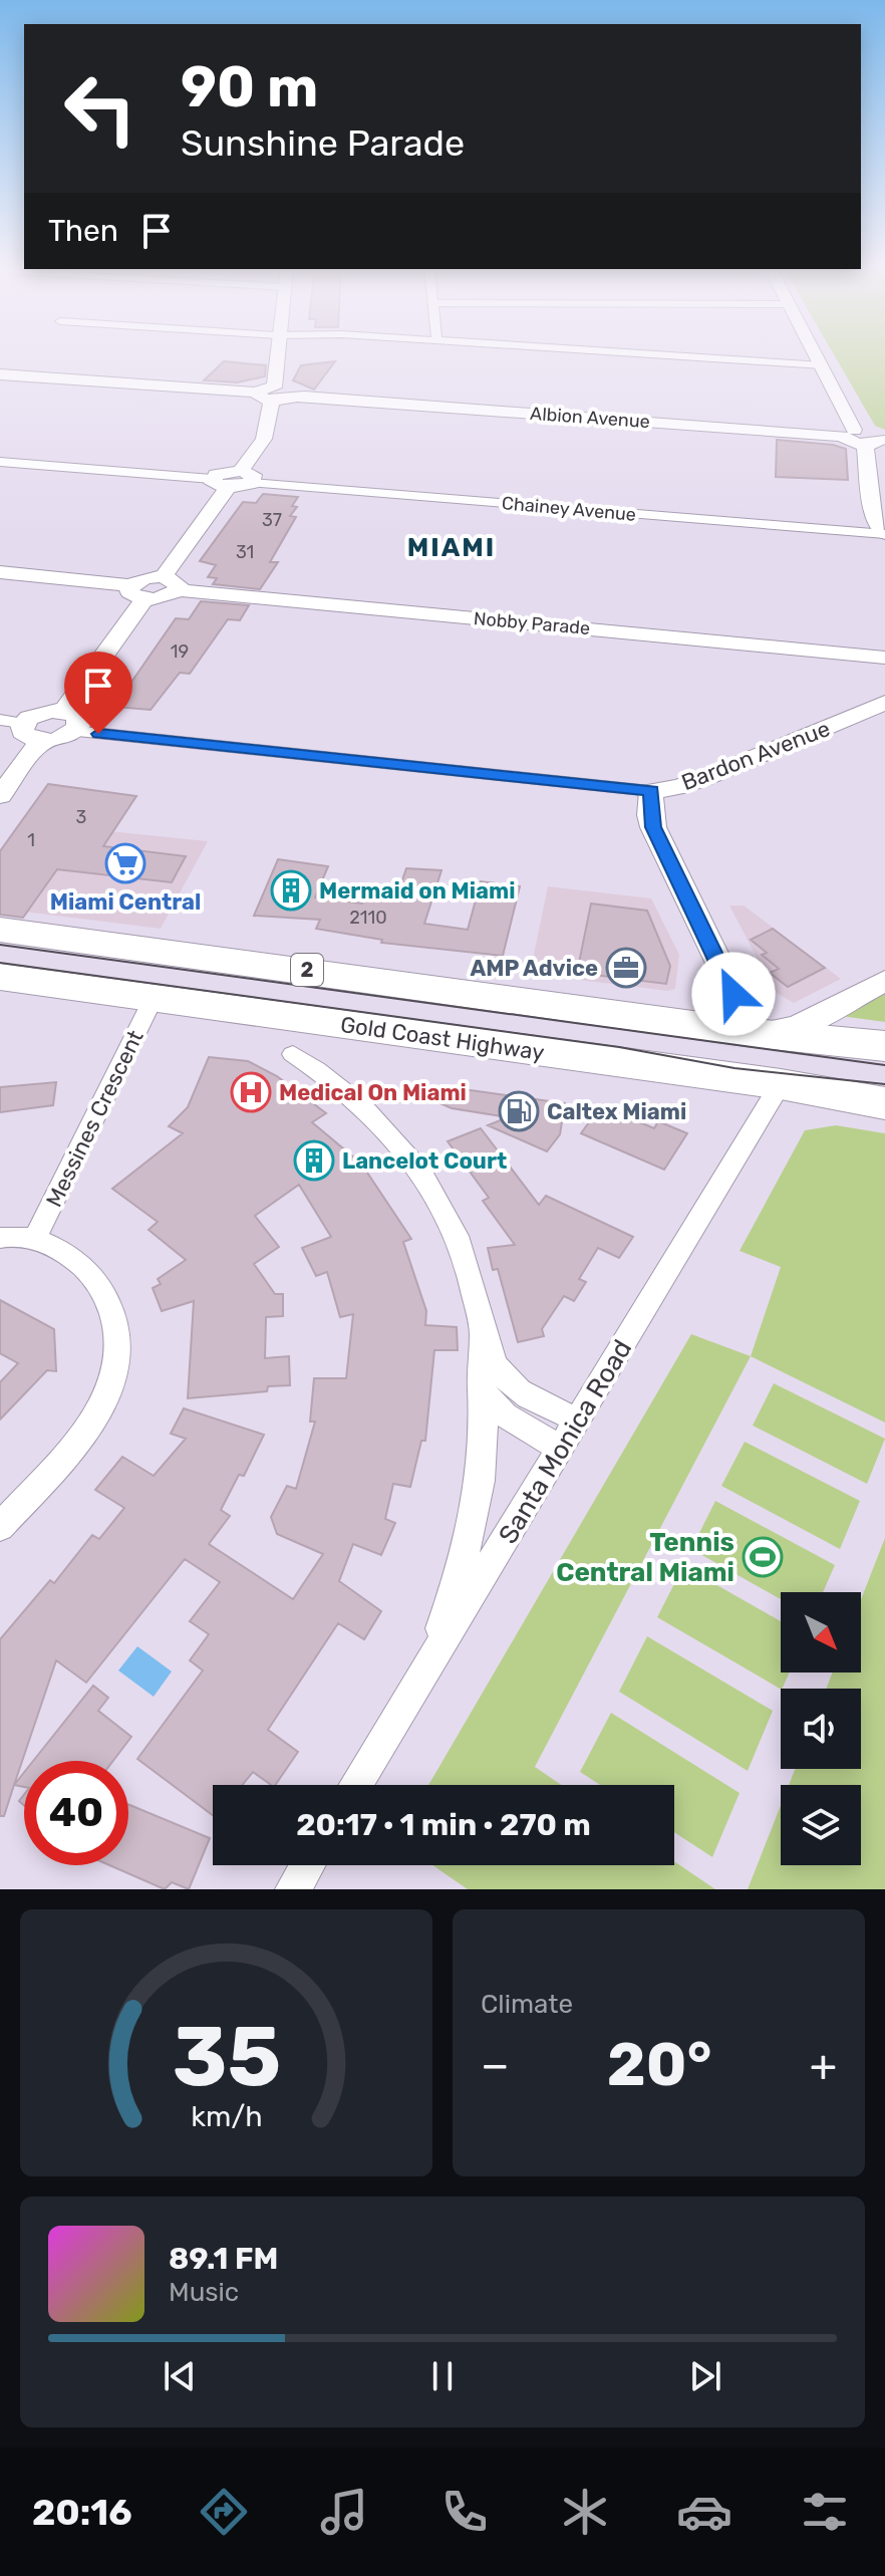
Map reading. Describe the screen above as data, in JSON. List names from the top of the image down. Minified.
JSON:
{"streets":{"highway":["2","Gold Coast Highway"],"street":["Albion Avenue","Chainey Avenue","Nobby Parade","Bardon Avenue","Messines Crescent","Santa Monica Road"]},"crossings":[["Gold Coast Highway","Messines Crescent"],["Gold Coast Highway","Santa Monica Road"]],"districts":["MIAMI"],"places":{"supermarket":["Miami Central"],"building":["Mermaid on Miami","Lancelot Court"],"office":["AMP Advice"],"hospital":["Medical On Miami"],"fuel station":["Caltex Miami"],"sports":["Tennis Central Miami"]},"house_numbers":["37","31","19","3","1","2110"],"north":"bottom right","page":{"turn":["90 m","Sunshine Parade"],"then":"Then","limit":"40","trip":"20:17 · 1 min · 270 m","tile":"Climate","heat":["−","20°","+"],"song":["89.1 FM","Music"],"tabs":"20:16","gauge":["35","km/h"]}}
